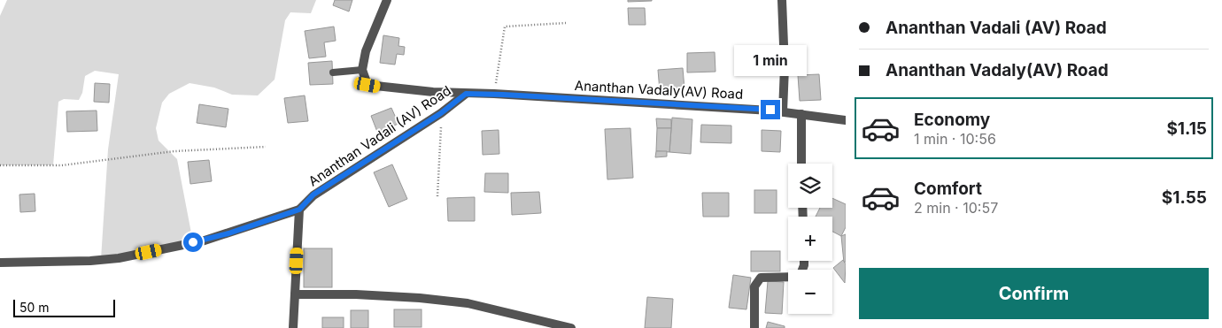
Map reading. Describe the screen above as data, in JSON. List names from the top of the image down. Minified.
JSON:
{"streets":{"street":["Ananthan Vadaly(AV) Road","Ananthan Vadali (AV) Road"]},"crossings":[["Ananthan Vadaly(AV) Road","Ananthan Vadali (AV) Road"]],"scale_bar":"50 m","page":{"banner":["Ananthan Vadali (AV) Road","Ananthan Vadaly(AV) Road"],"bubble":"1 min","list":[{"name":"Economy","note":"1 min · 10:56","value":"$1.15"},{"name":"Comfort","note":"2 min · 10:57","value":"$1.55"}],"map_buttons":["+","−"],"buttons":"Confirm","scale":"50 m"}}
